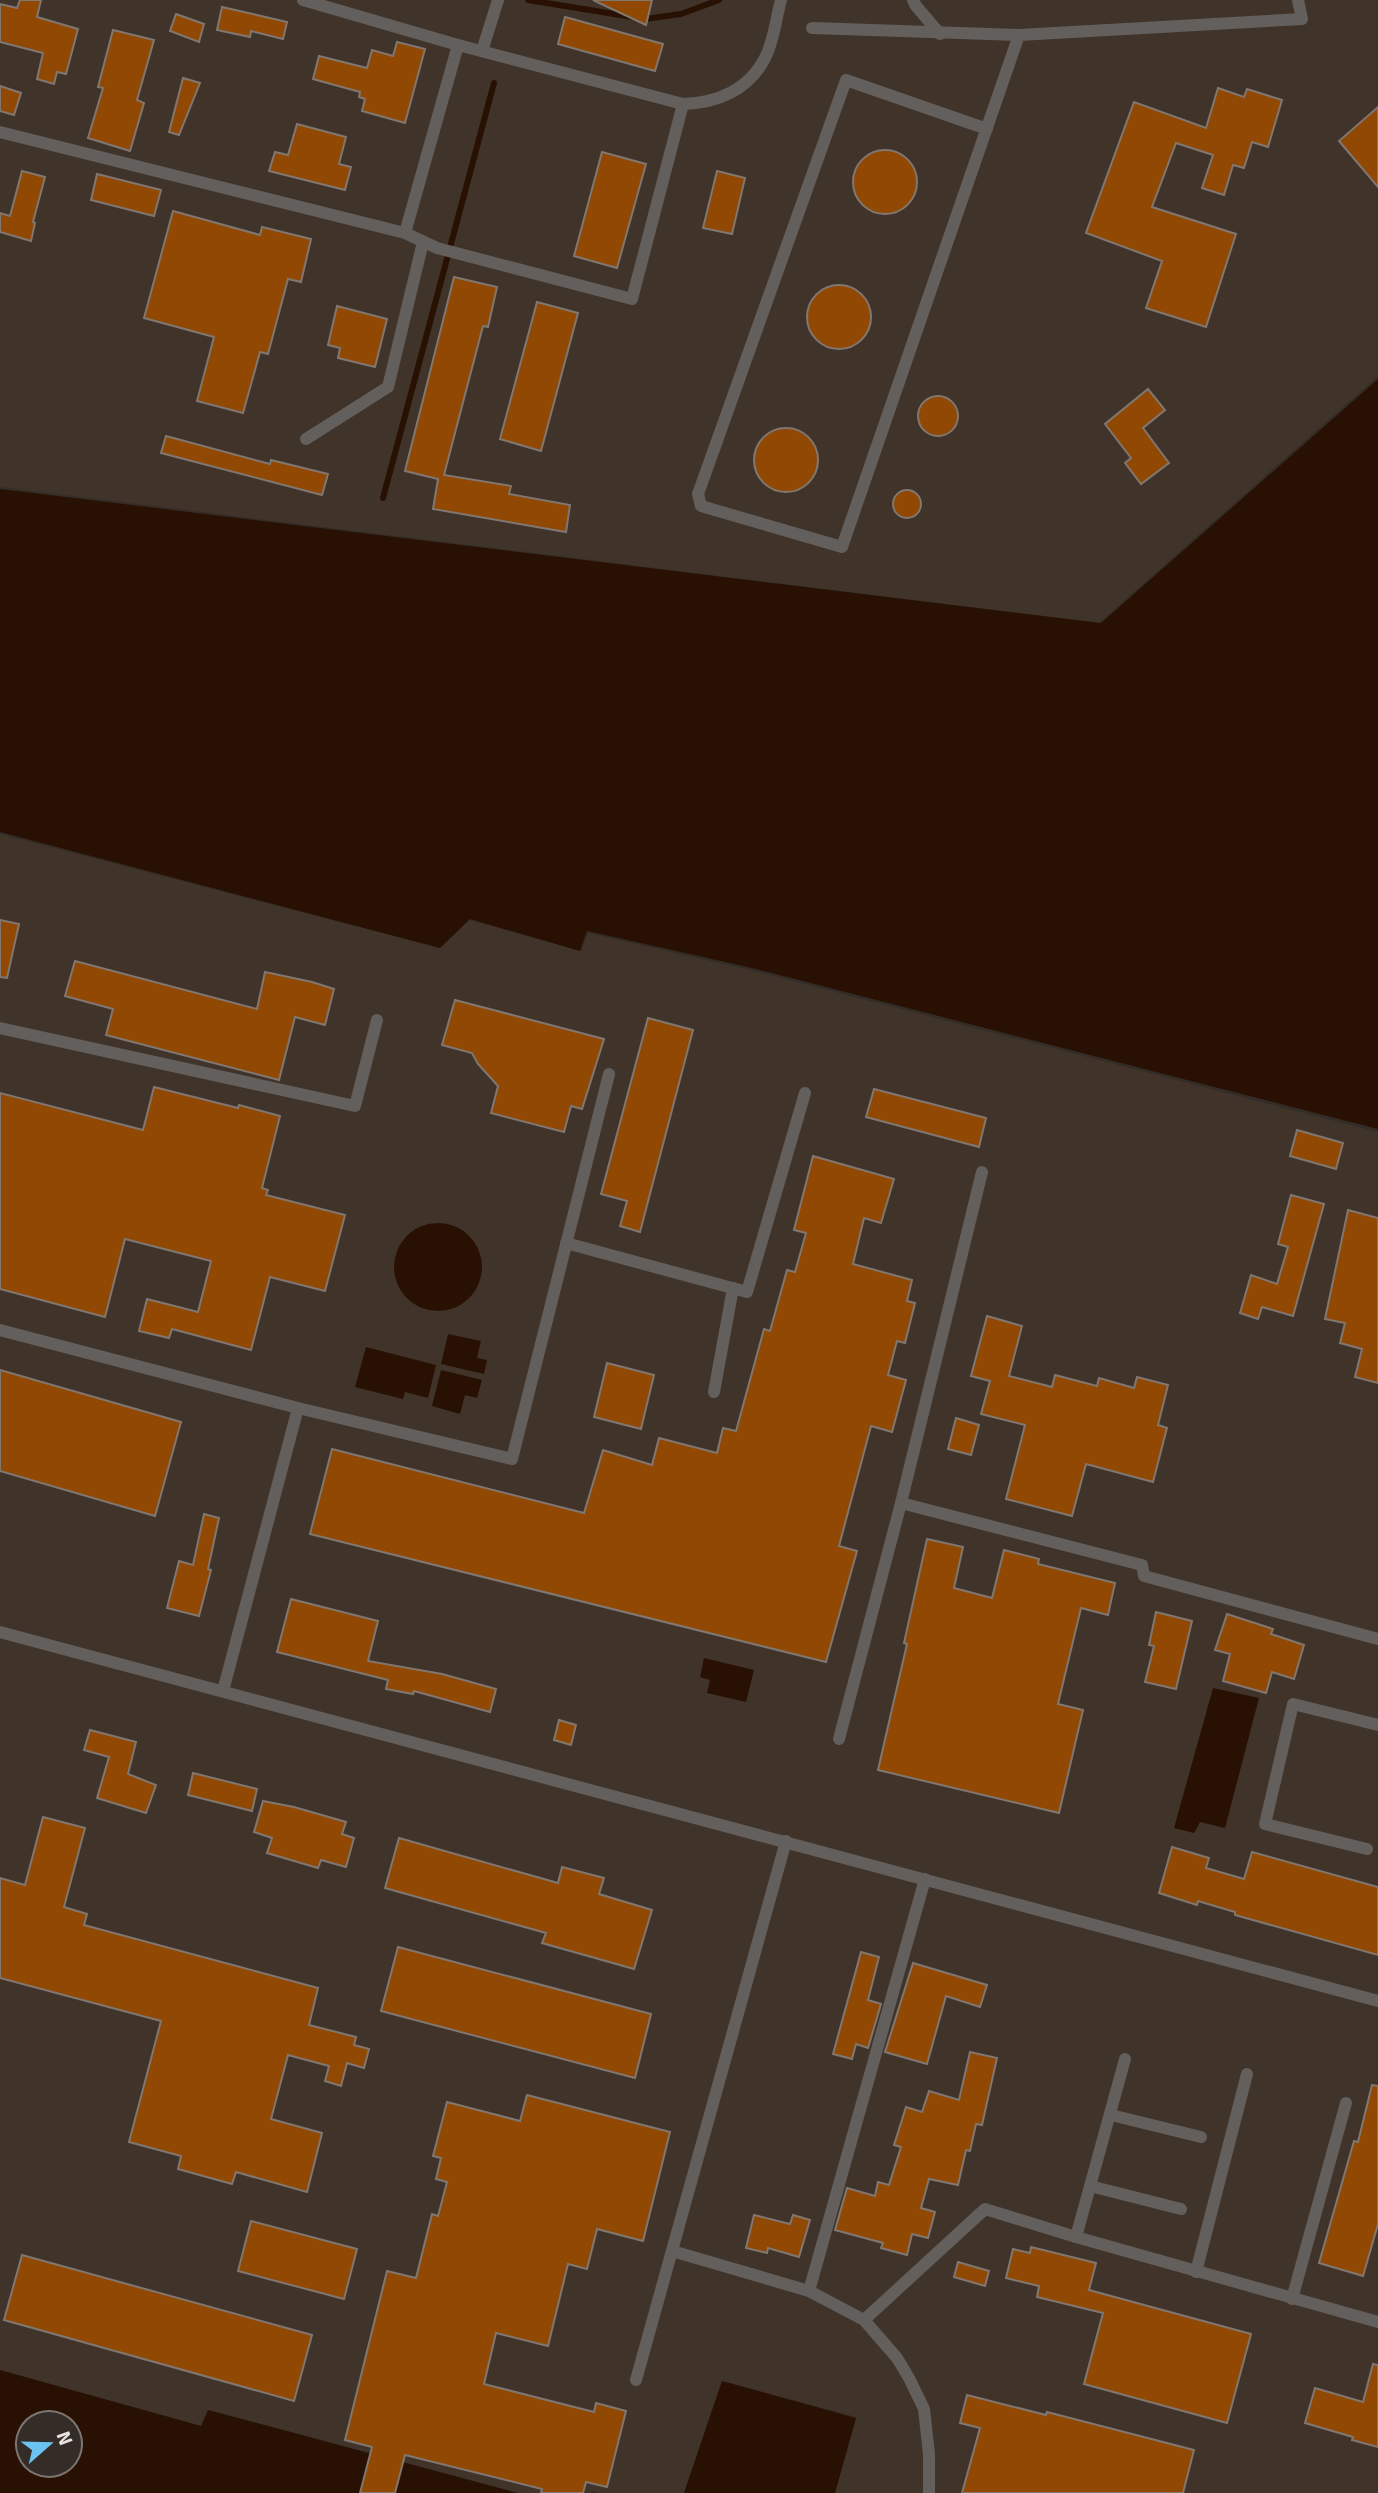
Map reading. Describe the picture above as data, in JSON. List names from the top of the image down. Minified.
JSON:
{"north":"right"}
